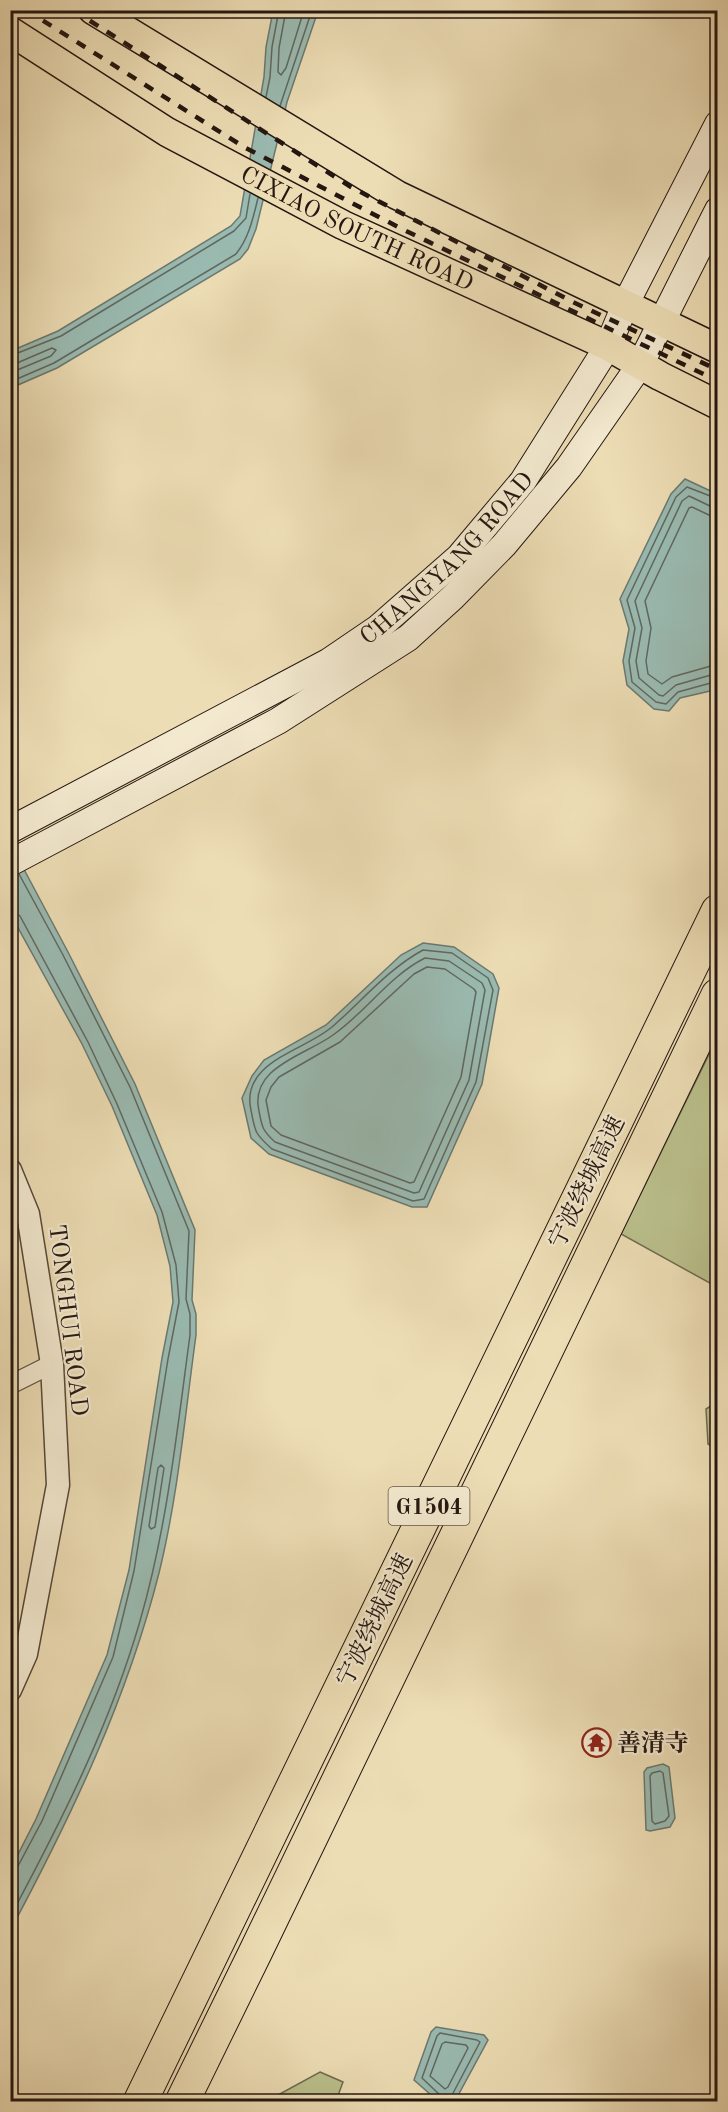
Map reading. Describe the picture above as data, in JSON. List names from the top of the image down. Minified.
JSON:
{"streets":{"highway":["宁波绕城高速","G1504"],"main road":["CIXIAO SOUTH ROAD","CHANGYANG ROAD"],"street":["TONGHUI ROAD"]},"crossings":[["CIXIAO SOUTH ROAD","CHANGYANG ROAD"]],"places":{"temple":["善清寺"]}}
